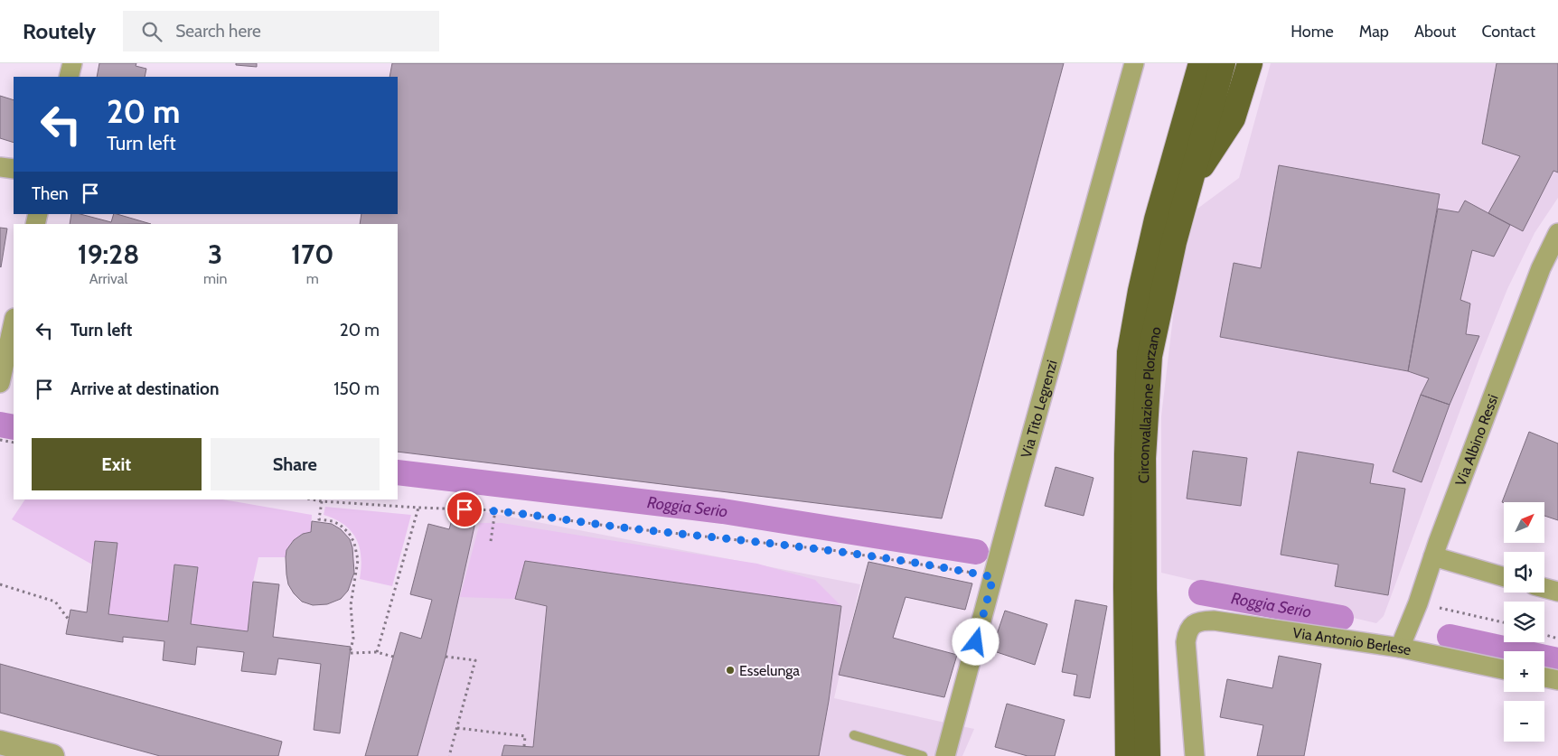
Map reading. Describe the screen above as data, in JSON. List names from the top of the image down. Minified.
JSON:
{"streets":{"highway":["Circonvallazione Plorzano"],"street":["Via Tito Legrenzi","Via Albino Ressi","Via Antonio Berlese"]},"crossings":[["Via Albino Ressi","Via Antonio Berlese"]],"water":["Roggia Serio"],"places":["Esselunga"],"north":"top right","page":{"header":"Routely","search":"Search here","nav":["Home","Map","About","Contact"],"turn":["20 m","Turn left"],"then":"Then","eta":["19:28","Arrival","3","min","170","m"],"list":[{"name":"Turn left","value":"20 m"},{"name":"Arrive at destination","value":"150 m"}],"buttons":["Exit","Share"],"map_buttons":["+","−"]}}
